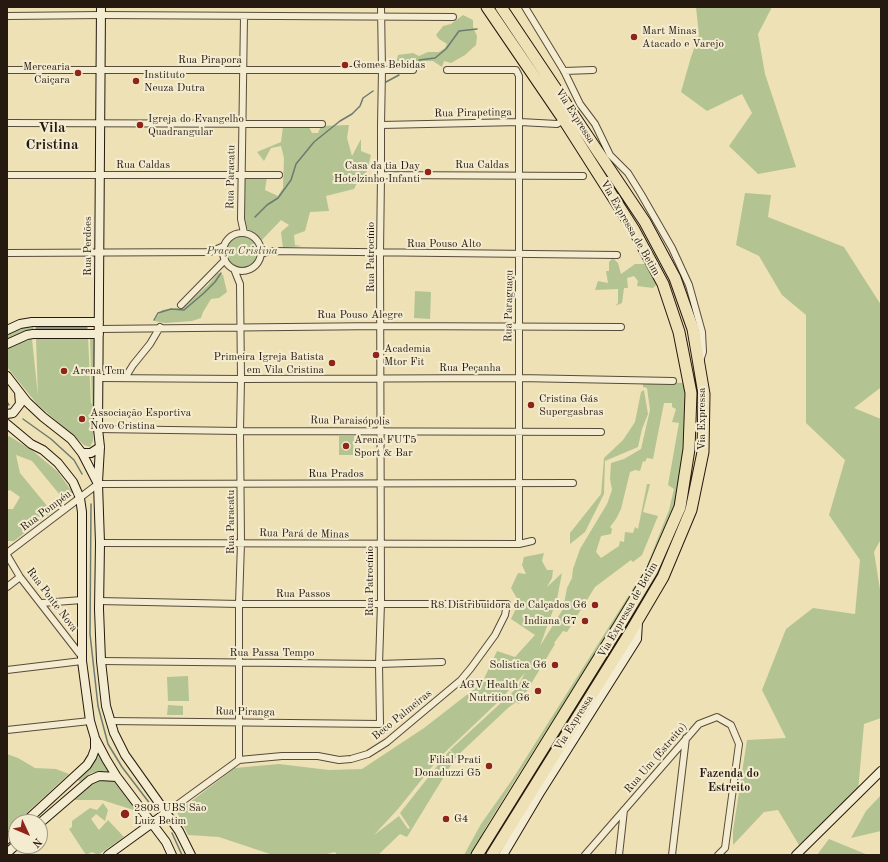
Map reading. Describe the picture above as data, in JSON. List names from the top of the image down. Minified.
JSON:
{"streets":{"highway":["Via Expressa","Via Expressa de Betim"],"street":["Rua Pirapora","Rua Pirapetinga","Rua Caldas","Rua Paracatu","Rua Pouso Alto","Rua Perdões","Rua Patrocínio","Rua Paraguaçu","Rua Pouso Alegre","Rua Peçanha","Rua Paraisópolis","Rua Prados","Rua Pompéu","Rua Pará de Minas","Rua Passos","Rua Ponte Nova","Rua Passa Tempo","Rua Piranga","Beco Palmeiras","Rua Um (Estreito)"]},"crossings":[["Rua Pirapora","Rua Paracatu"],["Rua Pirapora","Rua Perdões"],["Rua Pirapora","Rua Patrocínio"],["Rua Pirapetinga","Via Expressa de Betim"],["Rua Pirapetinga","Rua Patrocínio"],["Rua Pirapetinga","Rua Paraguaçu"],["Rua Caldas","Rua Paracatu"],["Rua Caldas","Rua Perdões"],["Rua Caldas","Rua Patrocínio"],["Rua Caldas","Rua Paraguaçu"],["Rua Paracatu","Rua Pouso Alto"],["Rua Paracatu","Rua Pouso Alegre"],["Rua Paracatu","Rua Peçanha"],["Rua Paracatu","Rua Paraisópolis"],["Rua Paracatu","Rua Prados"],["Rua Paracatu","Rua Pará de Minas"],["Rua Paracatu","Rua Passos"],["Rua Paracatu","Rua Passa Tempo"],["Rua Paracatu","Rua Piranga"],["Rua Paracatu","Beco Palmeiras"],["Rua Pouso Alto","Rua Patrocínio"],["Rua Pouso Alto","Rua Paraguaçu"],["Rua Perdões","Rua Pouso Alegre"],["Rua Perdões","Rua Peçanha"],["Rua Perdões","Rua Paraisópolis"],["Rua Perdões","Rua Prados"],["Rua Perdões","Rua Pompéu"],["Rua Perdões","Rua Pará de Minas"],["Rua Perdões","Rua Passos"],["Rua Perdões","Rua Passa Tempo"],["Rua Perdões","Rua Piranga"],["Rua Patrocínio","Rua Pouso Alegre"],["Rua Patrocínio","Rua Peçanha"],["Rua Patrocínio","Rua Paraisópolis"],["Rua Patrocínio","Rua Prados"],["Rua Patrocínio","Rua Pará de Minas"],["Rua Patrocínio","Rua Passos"],["Rua Patrocínio","Rua Passa Tempo"],["Rua Patrocínio","Rua Piranga"],["Rua Paraguaçu","Rua Pouso Alegre"],["Rua Paraguaçu","Rua Peçanha"],["Rua Paraguaçu","Rua Paraisópolis"],["Rua Paraguaçu","Rua Prados"],["Rua Paraguaçu","Rua Pará de Minas"],["Rua Prados","Rua Pompéu"],["Rua Pompéu","Rua Ponte Nova"],["Rua Passos","Beco Palmeiras"]],"districts":["Vila Cristina","Fazenda do Estreito"],"parks":["Praça Cristina"],"places":["Mart Minas Atacado e Varejo","Gomes Bebidas","Mercearia Caiçara","Instituto Neuza Dutra","Igreja do Evangelho Quadrangular","Casa da tia Day Hotelzinho Infanti","Academia Mtor Fit","Primeira Igreja Batista em Vila Cristina","Arena Tcm","Cristina Gás Supergasbras","Associação Esportiva Novo Cristina","Arena FUT5 Sport & Bar","R8 Distribuidora de Calçados G6","Indiana G7","Solistica G6","AGV Health & Nutrition G6","Filial Prati Donaduzzi G5","2808 UBS São Luiz Betim","G4"],"north":"bottom right"}
